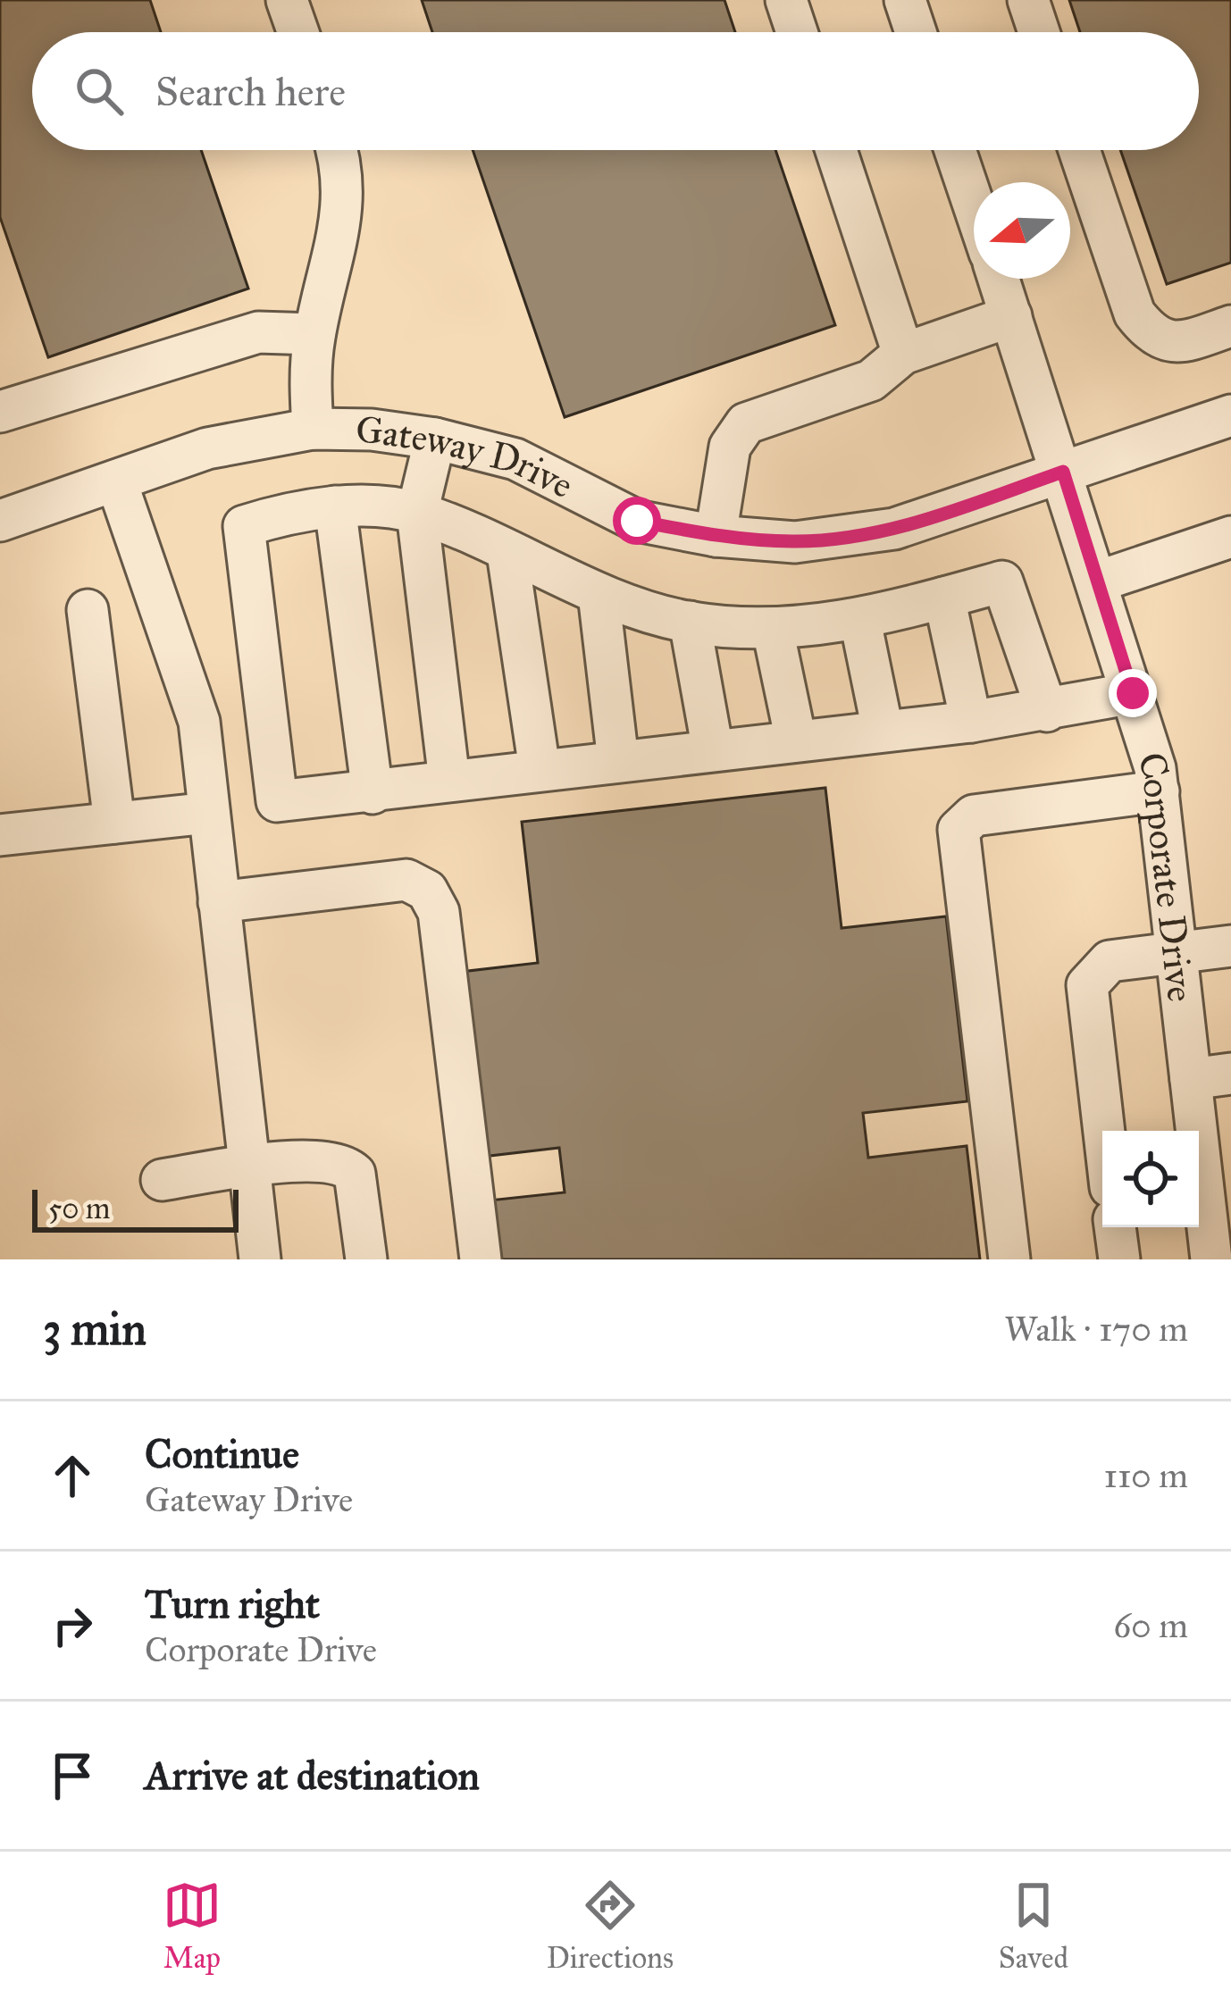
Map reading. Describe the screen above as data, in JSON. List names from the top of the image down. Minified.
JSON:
{"streets":{"street":["Gateway Drive","Corporate Drive"]},"crossings":[["Gateway Drive","Corporate Drive"]],"scale_bar":"50 m","north":"left","page":{"search":"Search here","scale":"50 m","heading":["3 min","Walk · 170 m"],"list":[["Continue","Gateway Drive","110 m"],["Turn right","Corporate Drive","60 m"],"Arrive at destination"],"nav":["Map","Directions","Saved"]}}
